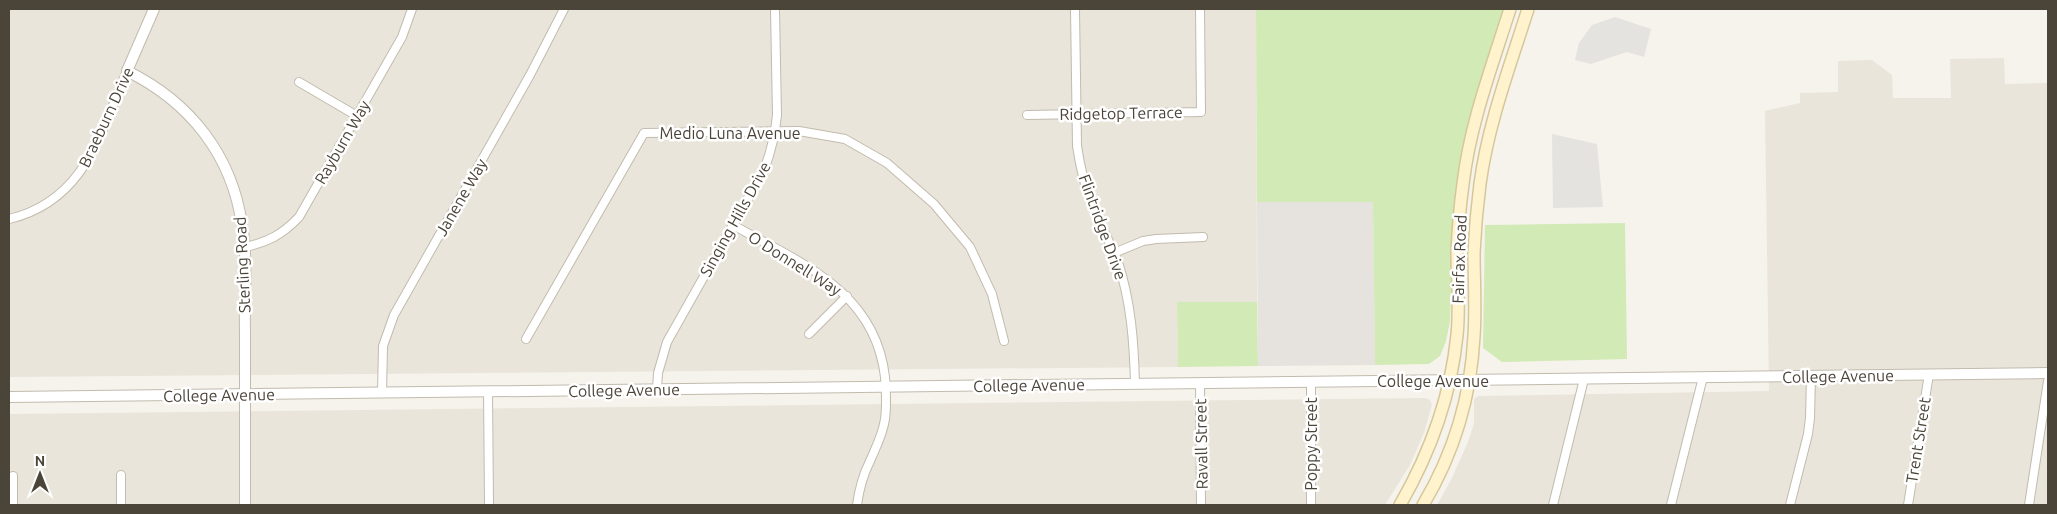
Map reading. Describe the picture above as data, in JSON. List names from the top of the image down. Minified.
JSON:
{"streets":{"main road":["Fairfax Road"],"street":["Ridgetop Terrace","Braeburn Drive","Medio Luna Avenue","Rayburn Way","Janene Way","Singing Hills Drive","Flintridge Drive","O Donnell Way","Sterling Road","College Avenue","Trent Street","Ravall Street","Poppy Street"]},"crossings":[["Ridgetop Terrace","Flintridge Drive"],["Braeburn Drive","Sterling Road"],["Medio Luna Avenue","Singing Hills Drive"],["Rayburn Way","Sterling Road"],["Janene Way","College Avenue"],["Singing Hills Drive","O Donnell Way"],["Singing Hills Drive","College Avenue"],["Flintridge Drive","College Avenue"],["Fairfax Road","College Avenue"],["O Donnell Way","College Avenue"],["Sterling Road","College Avenue"],["College Avenue","Trent Street"],["College Avenue","Ravall Street"],["College Avenue","Poppy Street"]],"north":"top"}
